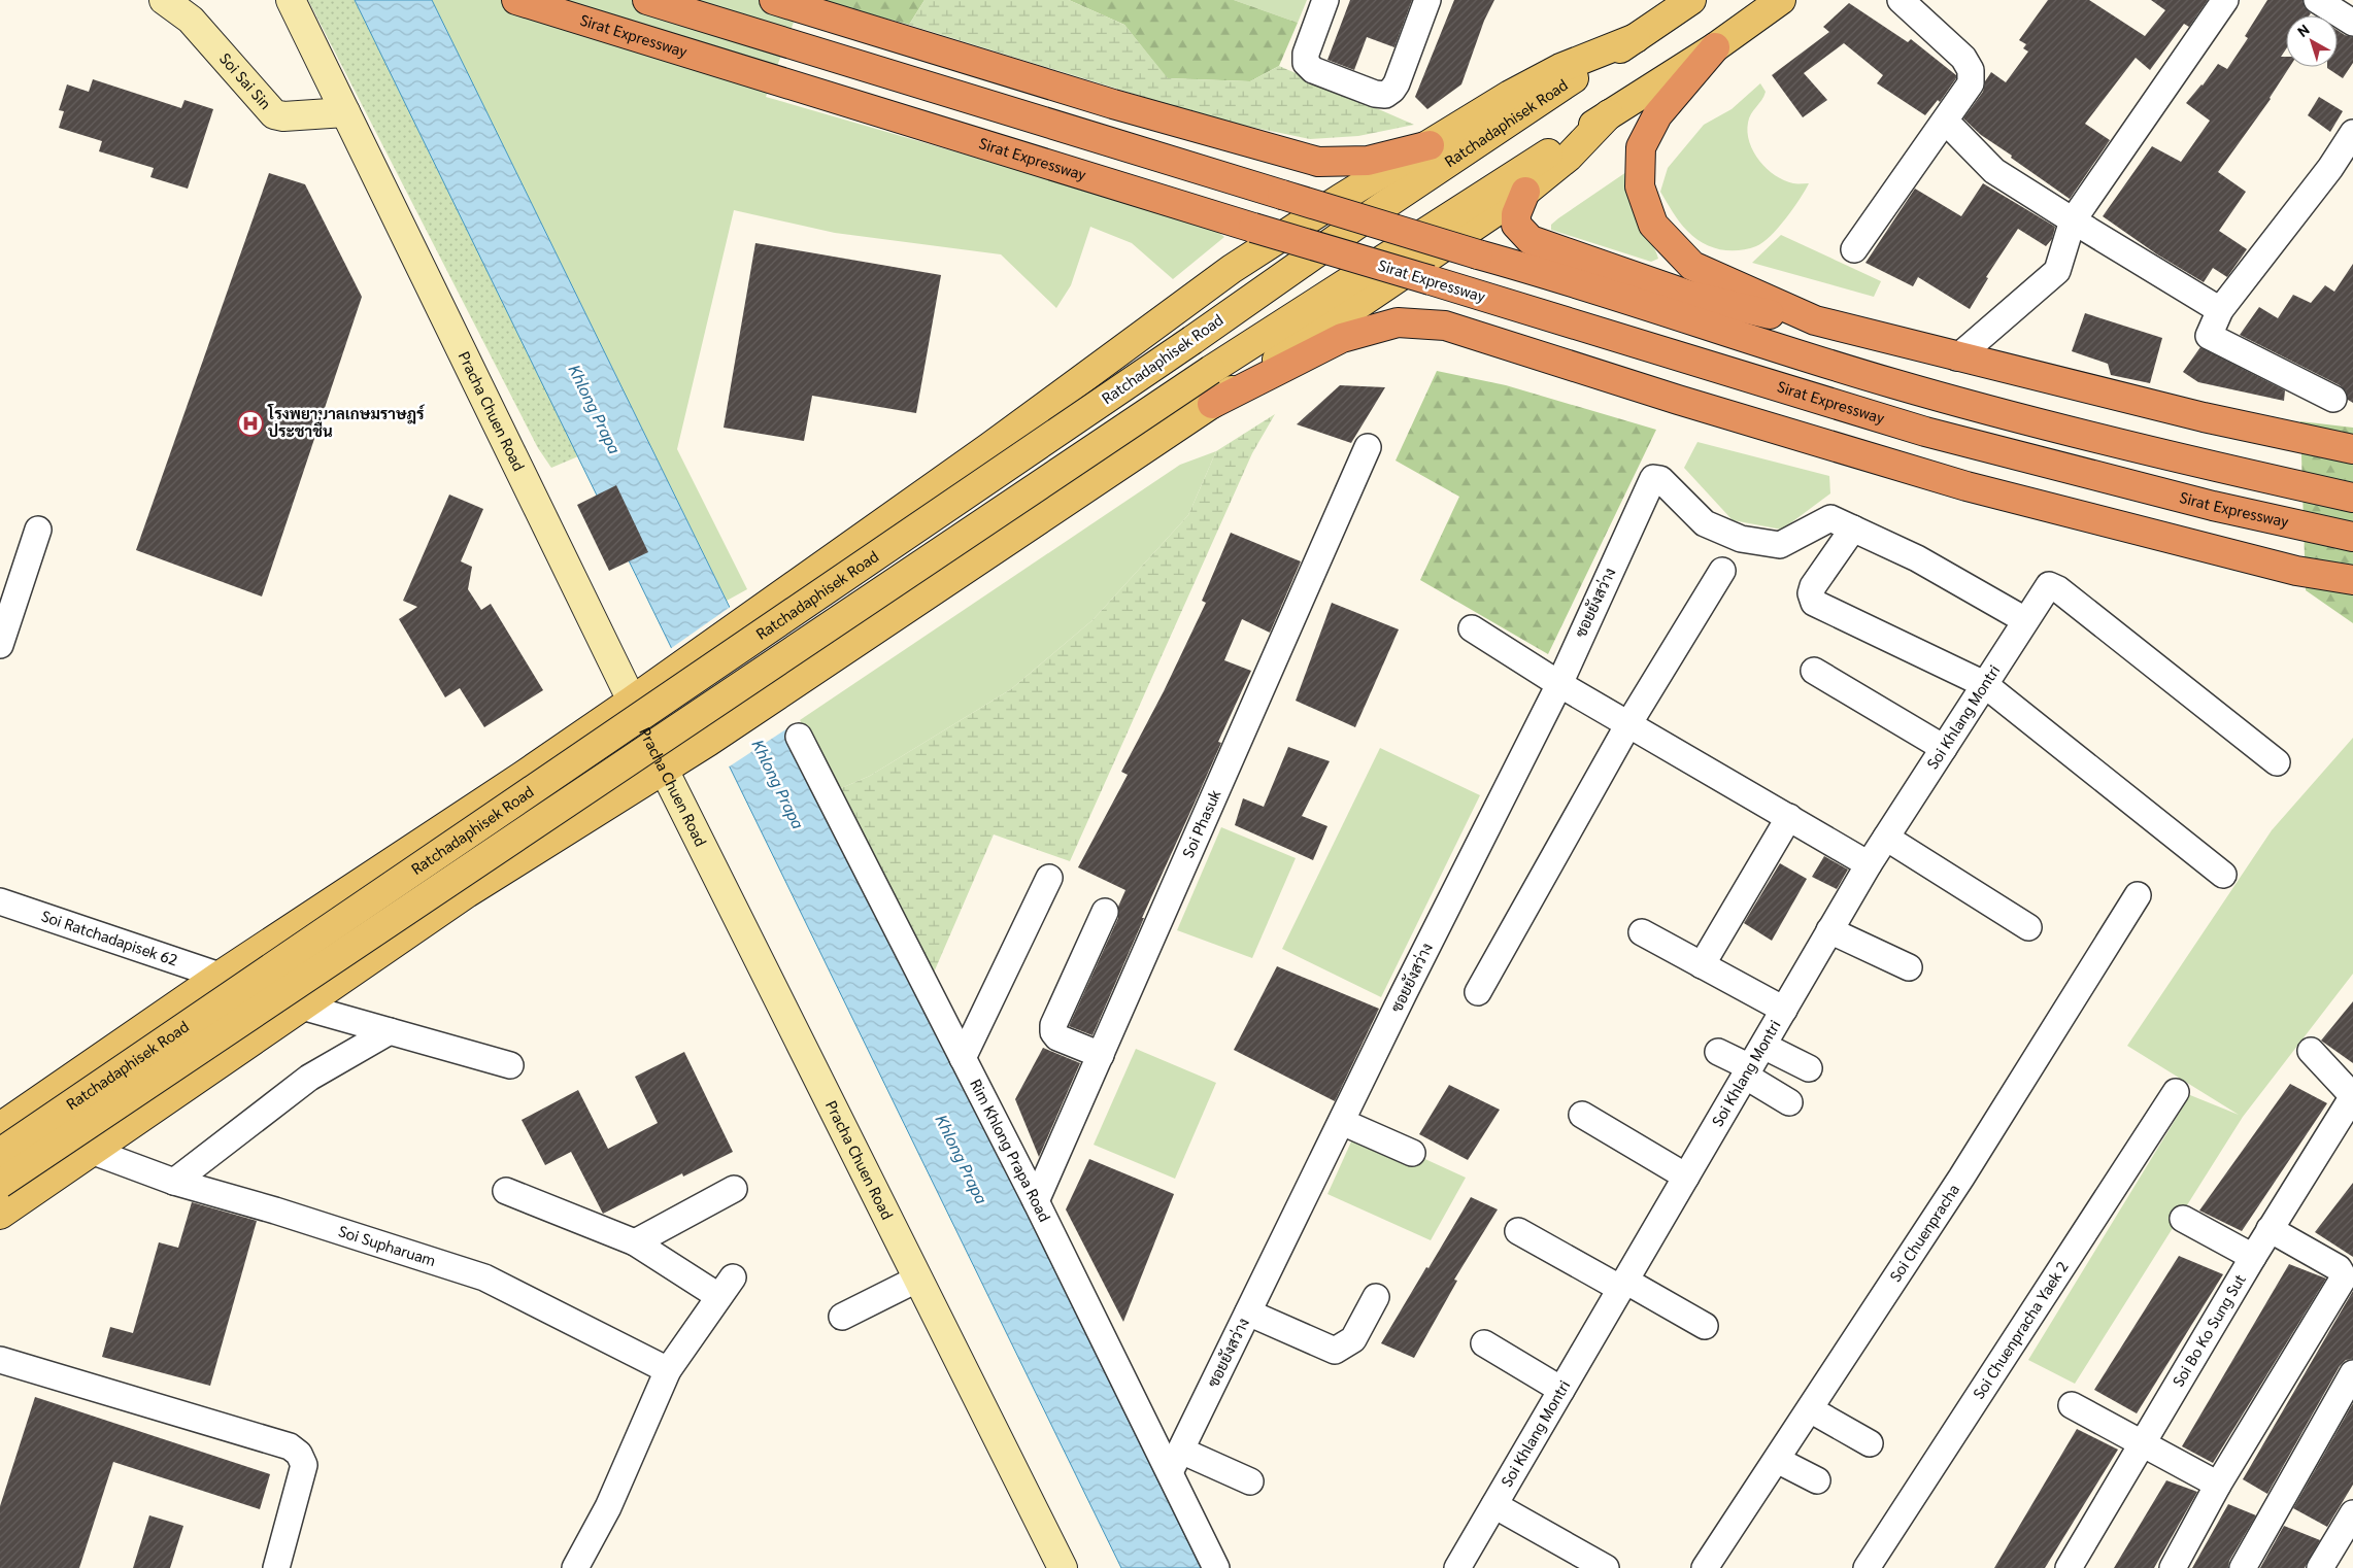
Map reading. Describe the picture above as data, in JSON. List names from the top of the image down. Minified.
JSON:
{"streets":{"highway":["Sirat Expressway"],"main road":["Soi Sai Sin","Ratchadaphisek Road","Pracha Chuen Road"],"street":["ซอยยังสว่าง","Soi Khlang Montri","Soi Phasuk","Soi Ratchadapisek 62","Rim Khlong Prapa Road","Soi Chuenpracha","Soi Supharuam","Soi Chuenpracha Yaek 2","Soi Bo Ko Sung Sut"]},"crossings":[["Soi Sai Sin","Pracha Chuen Road"],["Ratchadaphisek Road","Pracha Chuen Road"],["Ratchadaphisek Road","Soi Ratchadapisek 62"],["Ratchadaphisek Road","Soi Supharuam"],["ซอยยังสว่าง","Rim Khlong Prapa Road"],["Soi Phasuk","Rim Khlong Prapa Road"]],"water":["Khlong Prapa"],"places":{"hospital":["โรงพยาบาลเกษมราษฎร์ ประชาชื่น"]},"north":"top left"}
